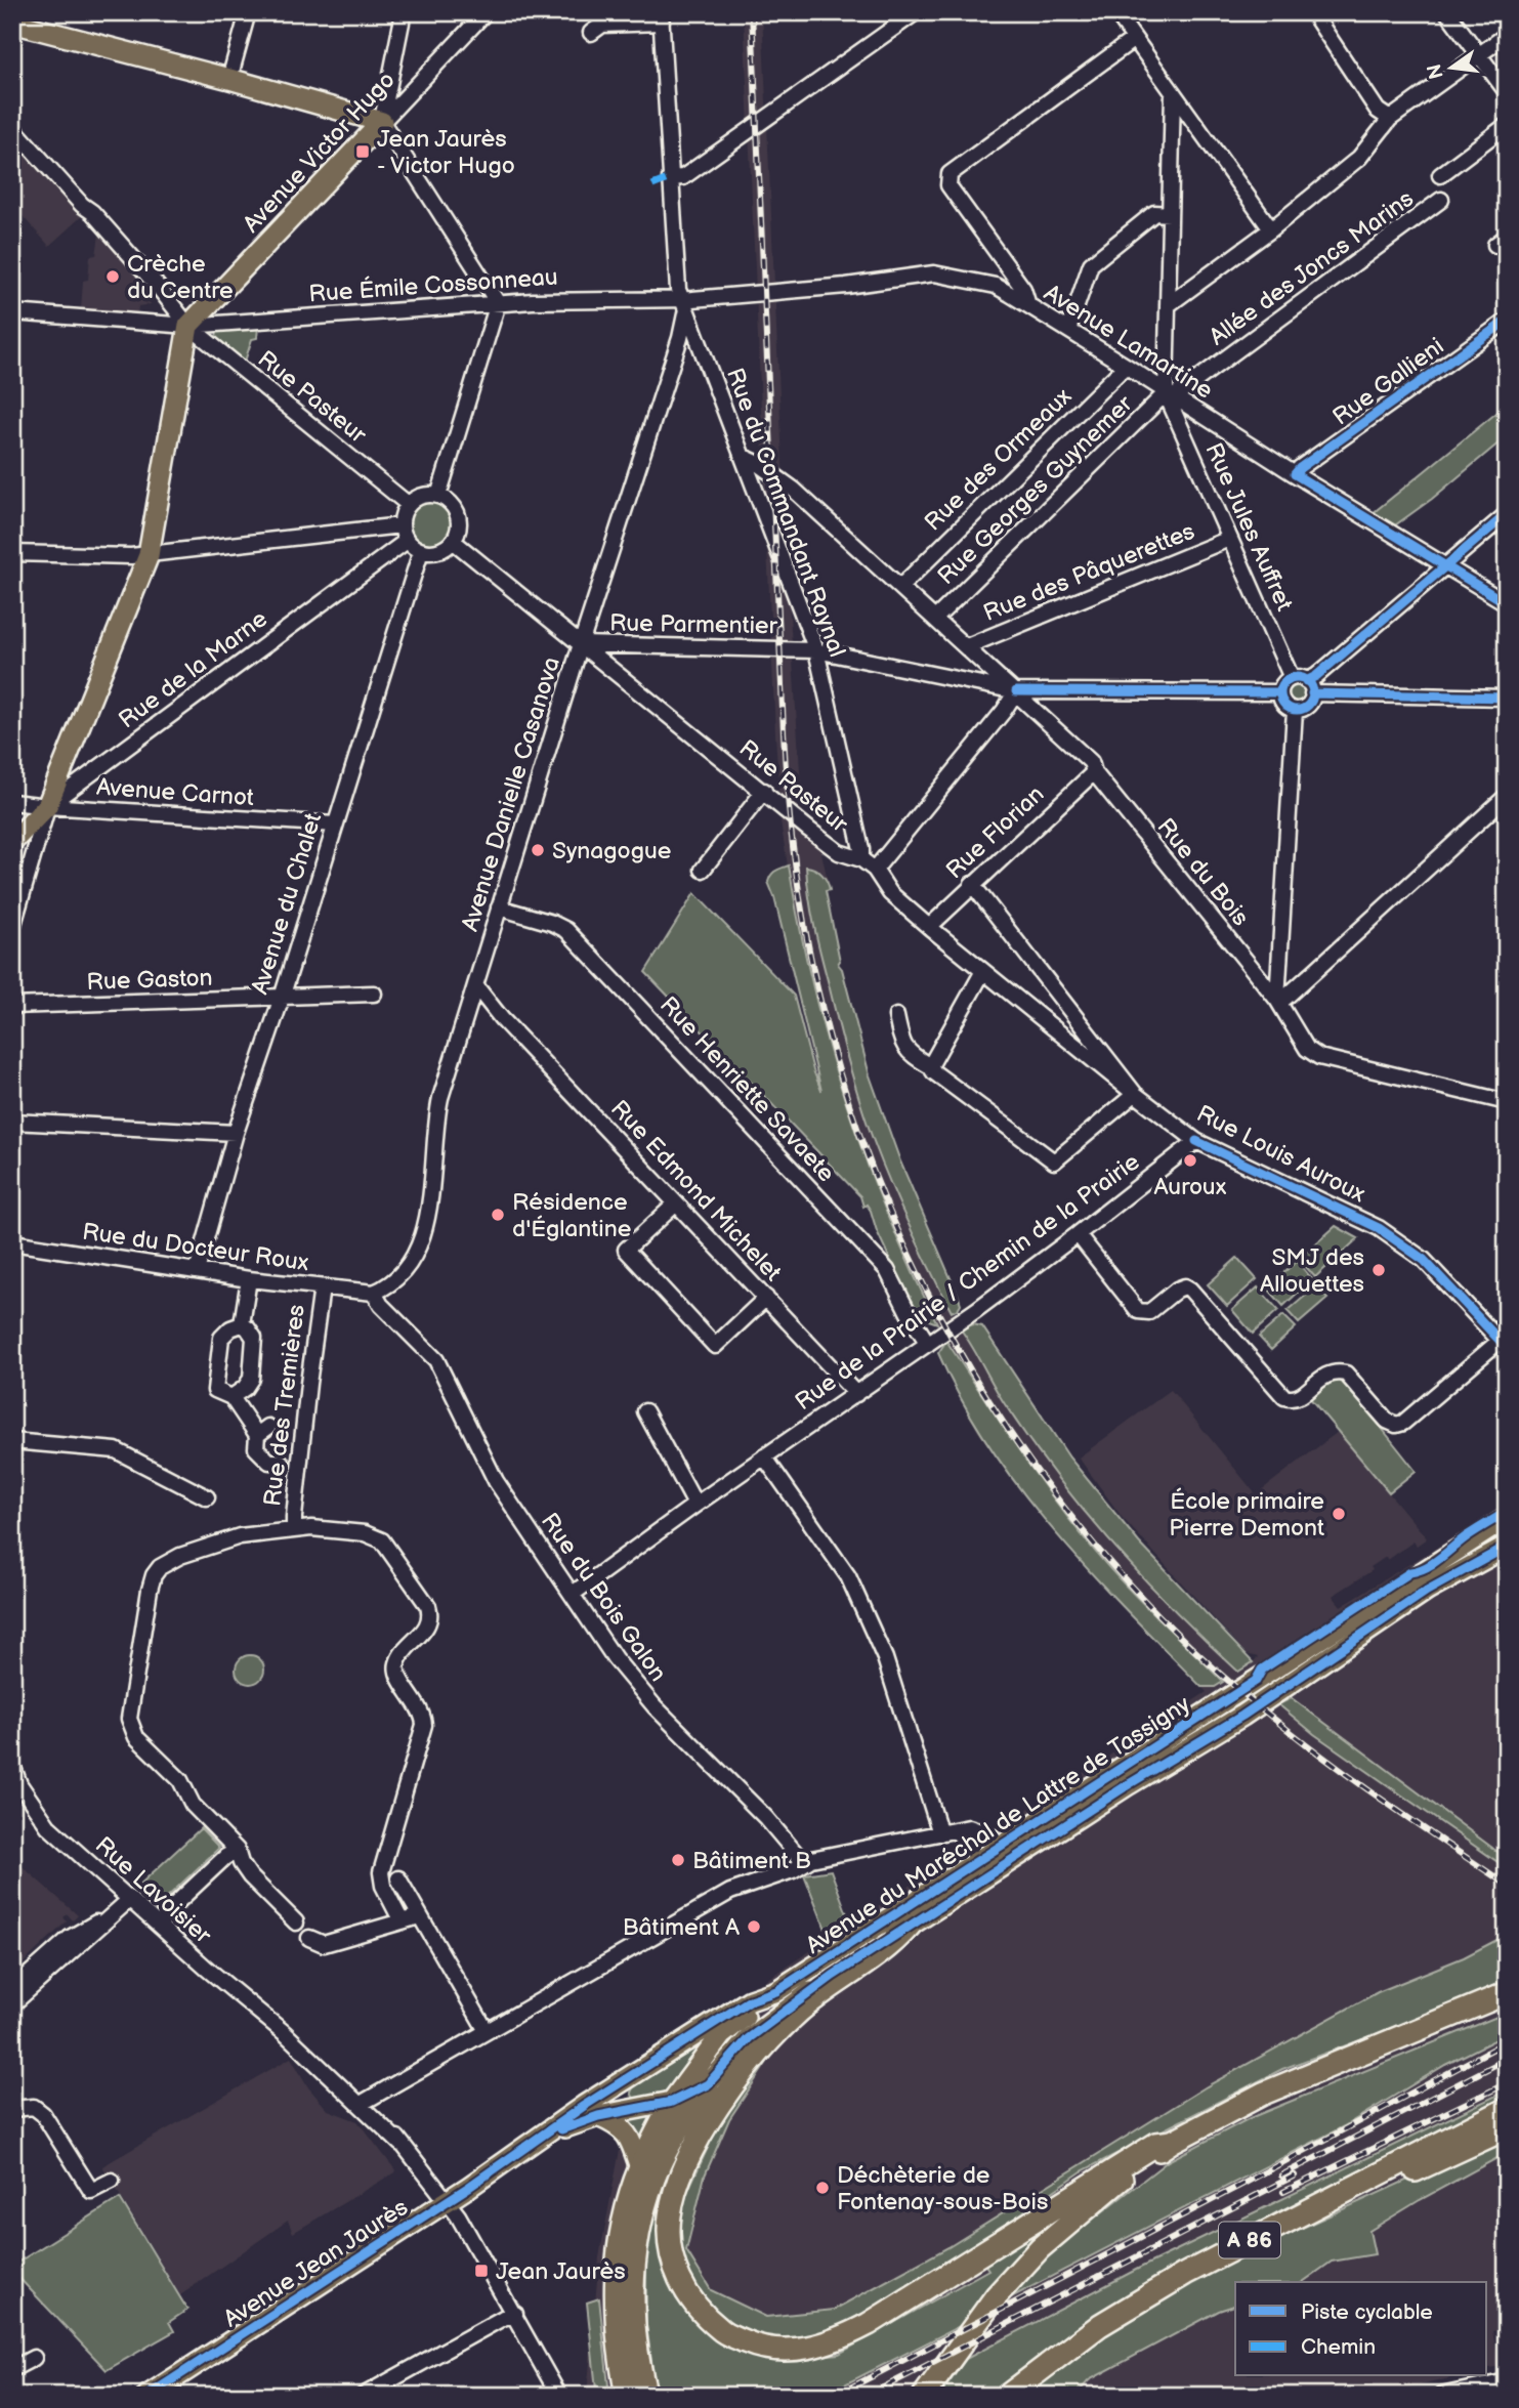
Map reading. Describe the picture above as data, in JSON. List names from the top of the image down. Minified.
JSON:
{"streets":{"highway":["A 86"],"main road":["Avenue Victor Hugo","Rue de la Marne","Avenue du Maréchal de Lattre de Tassigny","Avenue Jean Jaurès"],"street":["Allée des Joncs Marins","Rue Émile Cossonneau","Avenue Lamartine","Rue Gallieni","Rue Pasteur","Rue des Ormeaux","Rue Georges Guynemer","Rue du Commandant Raynal","Rue Jules Auffret","Rue des Pâquerettes","Rue Parmentier","Avenue Carnot","Avenue Danielle Casanova","Rue Florian","Rue du Bois","Avenue du Chalet","Rue Gaston","Rue Henriette Savaete","Rue Louis Auroux","Rue Edmond Michelet","Rue du Docteur Roux","Rue de la Prairie / Chemin de la Prairie","Rue des Tremières","Rue du Bois Galon","Rue Lavoisier"]},"crossings":[["Avenue Victor Hugo","Rue Émile Cossonneau"],["Avenue Victor Hugo","Rue Pasteur"],["Allée des Joncs Marins","Avenue Lamartine"],["Allée des Joncs Marins","Rue Georges Guynemer"],["Allée des Joncs Marins","Rue Jules Auffret"],["Rue Émile Cossonneau","Avenue Lamartine"],["Rue Émile Cossonneau","Rue Pasteur"],["Rue Émile Cossonneau","Rue du Commandant Raynal"],["Rue Émile Cossonneau","Avenue Danielle Casanova"],["Avenue Lamartine","Rue Gallieni"],["Avenue Lamartine","Rue des Ormeaux"],["Avenue Lamartine","Rue Georges Guynemer"],["Avenue Lamartine","Rue du Commandant Raynal"],["Avenue Lamartine","Rue Jules Auffret"],["Avenue Lamartine","Avenue Danielle Casanova"],["Rue Pasteur","Rue du Commandant Raynal"],["Rue Pasteur","Rue Parmentier"],["Rue Pasteur","Rue de la Marne"],["Rue Pasteur","Avenue Danielle Casanova"],["Rue Pasteur","Rue Florian"],["Rue Pasteur","Avenue du Chalet"],["Rue Pasteur","Rue Louis Auroux"],["Rue des Ormeaux","Rue du Bois"],["Rue Georges Guynemer","Rue Jules Auffret"],["Rue Georges Guynemer","Rue du Bois"],["Rue du Commandant Raynal","Rue Parmentier"],["Rue du Commandant Raynal","Avenue Danielle Casanova"],["Rue du Commandant Raynal","Rue du Bois"],["Rue Jules Auffret","Rue des Pâquerettes"],["Rue Jules Auffret","Rue Parmentier"],["Rue des Pâquerettes","Rue du Bois"],["Rue Parmentier","Avenue Danielle Casanova"],["Rue Parmentier","Rue du Bois"],["Rue de la Marne","Avenue Carnot"],["Rue de la Marne","Avenue du Chalet"],["Avenue Carnot","Avenue du Chalet"],["Avenue Danielle Casanova","Rue Henriette Savaete"],["Avenue Danielle Casanova","Rue Edmond Michelet"],["Avenue Danielle Casanova","Rue du Docteur Roux"],["Avenue Danielle Casanova","Rue du Bois Galon"],["Rue Florian","Rue du Bois"],["Rue Florian","Rue Louis Auroux"],["Avenue du Chalet","Rue Gaston"],["Avenue du Chalet","Rue du Docteur Roux"],["Rue Henriette Savaete","Rue de la Prairie / Chemin de la Prairie"],["Rue Louis Auroux","Rue de la Prairie / Chemin de la Prairie"],["Rue Edmond Michelet","Rue de la Prairie / Chemin de la Prairie"],["Rue du Docteur Roux","Rue des Tremières"],["Rue du Docteur Roux","Rue du Bois Galon"],["Rue de la Prairie / Chemin de la Prairie","Rue du Bois Galon"],["Avenue du Maréchal de Lattre de Tassigny","Avenue Jean Jaurès"],["Rue Lavoisier","Avenue Jean Jaurès"]],"places":{"transit":["Jean Jaurès - Victor Hugo","Jean Jaurès"],"other":["Crèche du Centre","Synagogue","Auroux","Résidence d'Églantine","SMJ des Allouettes","École primaire Pierre Demont","Bâtiment B","Bâtiment A","Déchèterie de Fontenay-sous-Bois"]},"legend":["Piste cyclable","Chemin"],"north":"left"}
